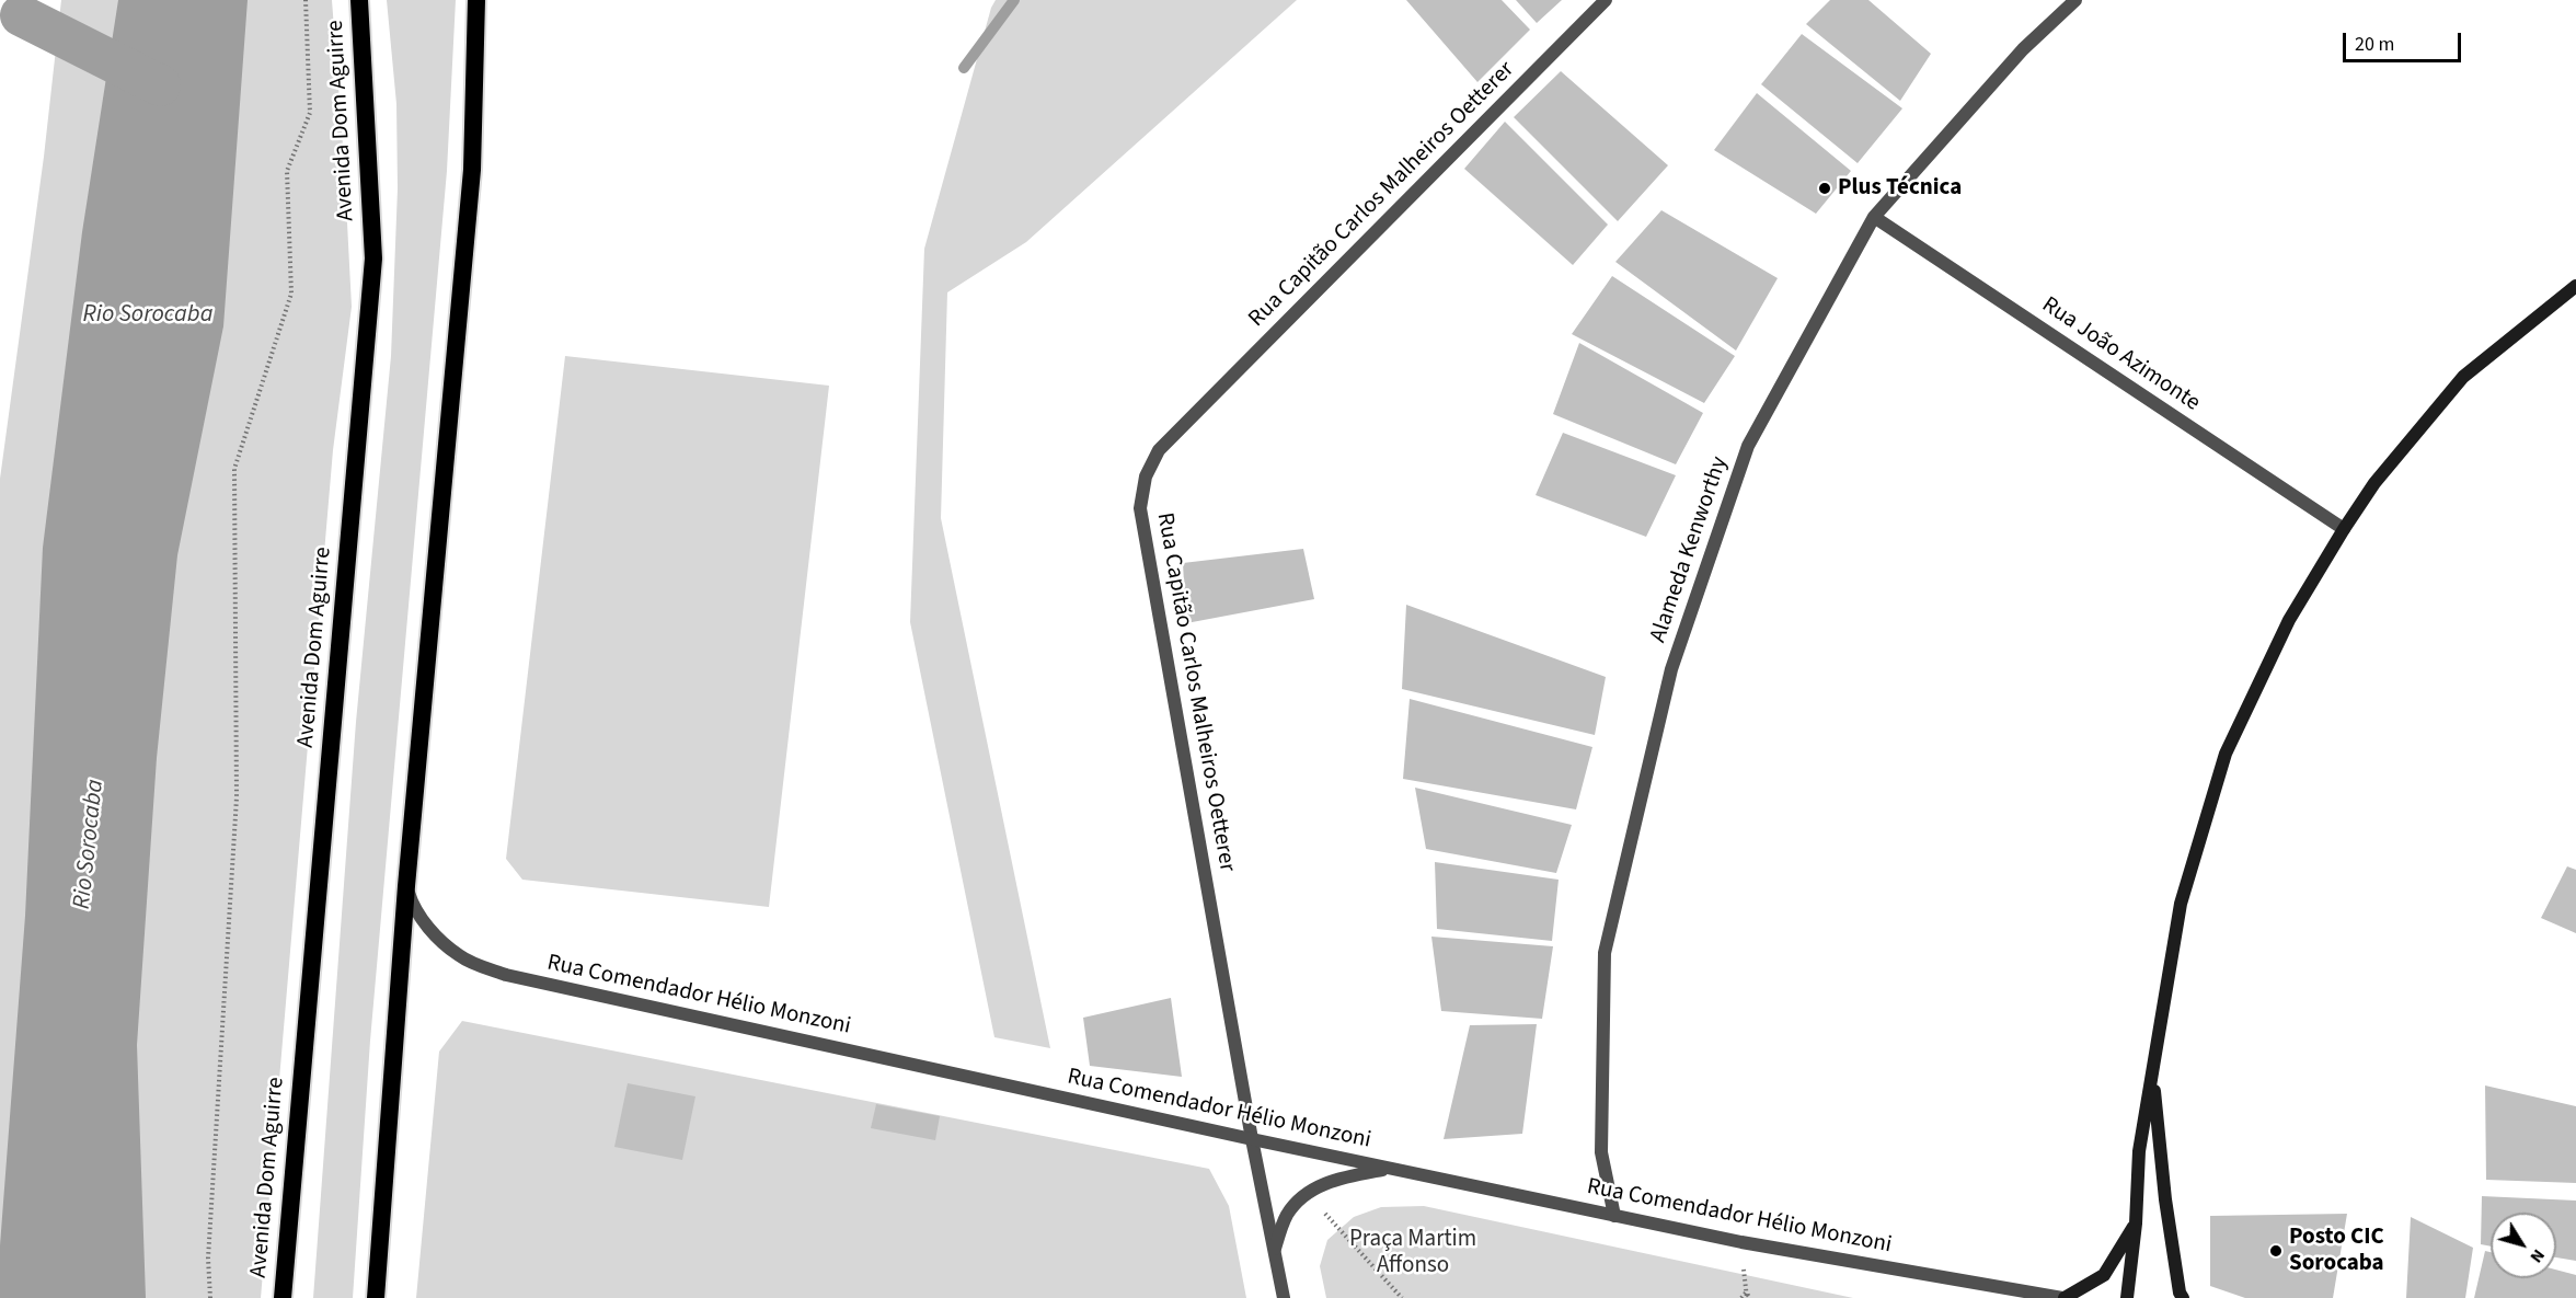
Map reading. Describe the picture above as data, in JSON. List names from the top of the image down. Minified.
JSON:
{"streets":{"highway":["Avenida Dom Aguirre"],"street":["Rua Capitão Carlos Malheiros Oetterer","Rua João Azimonte","Alameda Kenworthy","Rua Comendador Hélio Monzoni"]},"crossings":[["Rua Capitão Carlos Malheiros Oetterer","Rua Comendador Hélio Monzoni"],["Rua João Azimonte","Alameda Kenworthy"],["Alameda Kenworthy","Rua Comendador Hélio Monzoni"]],"water":["Rio Sorocaba"],"parks":["Praça Martim Affonso"],"places":["Plus Técnica","Posto CIC Sorocaba"],"scale_bar":"20 m","north":"bottom right"}
